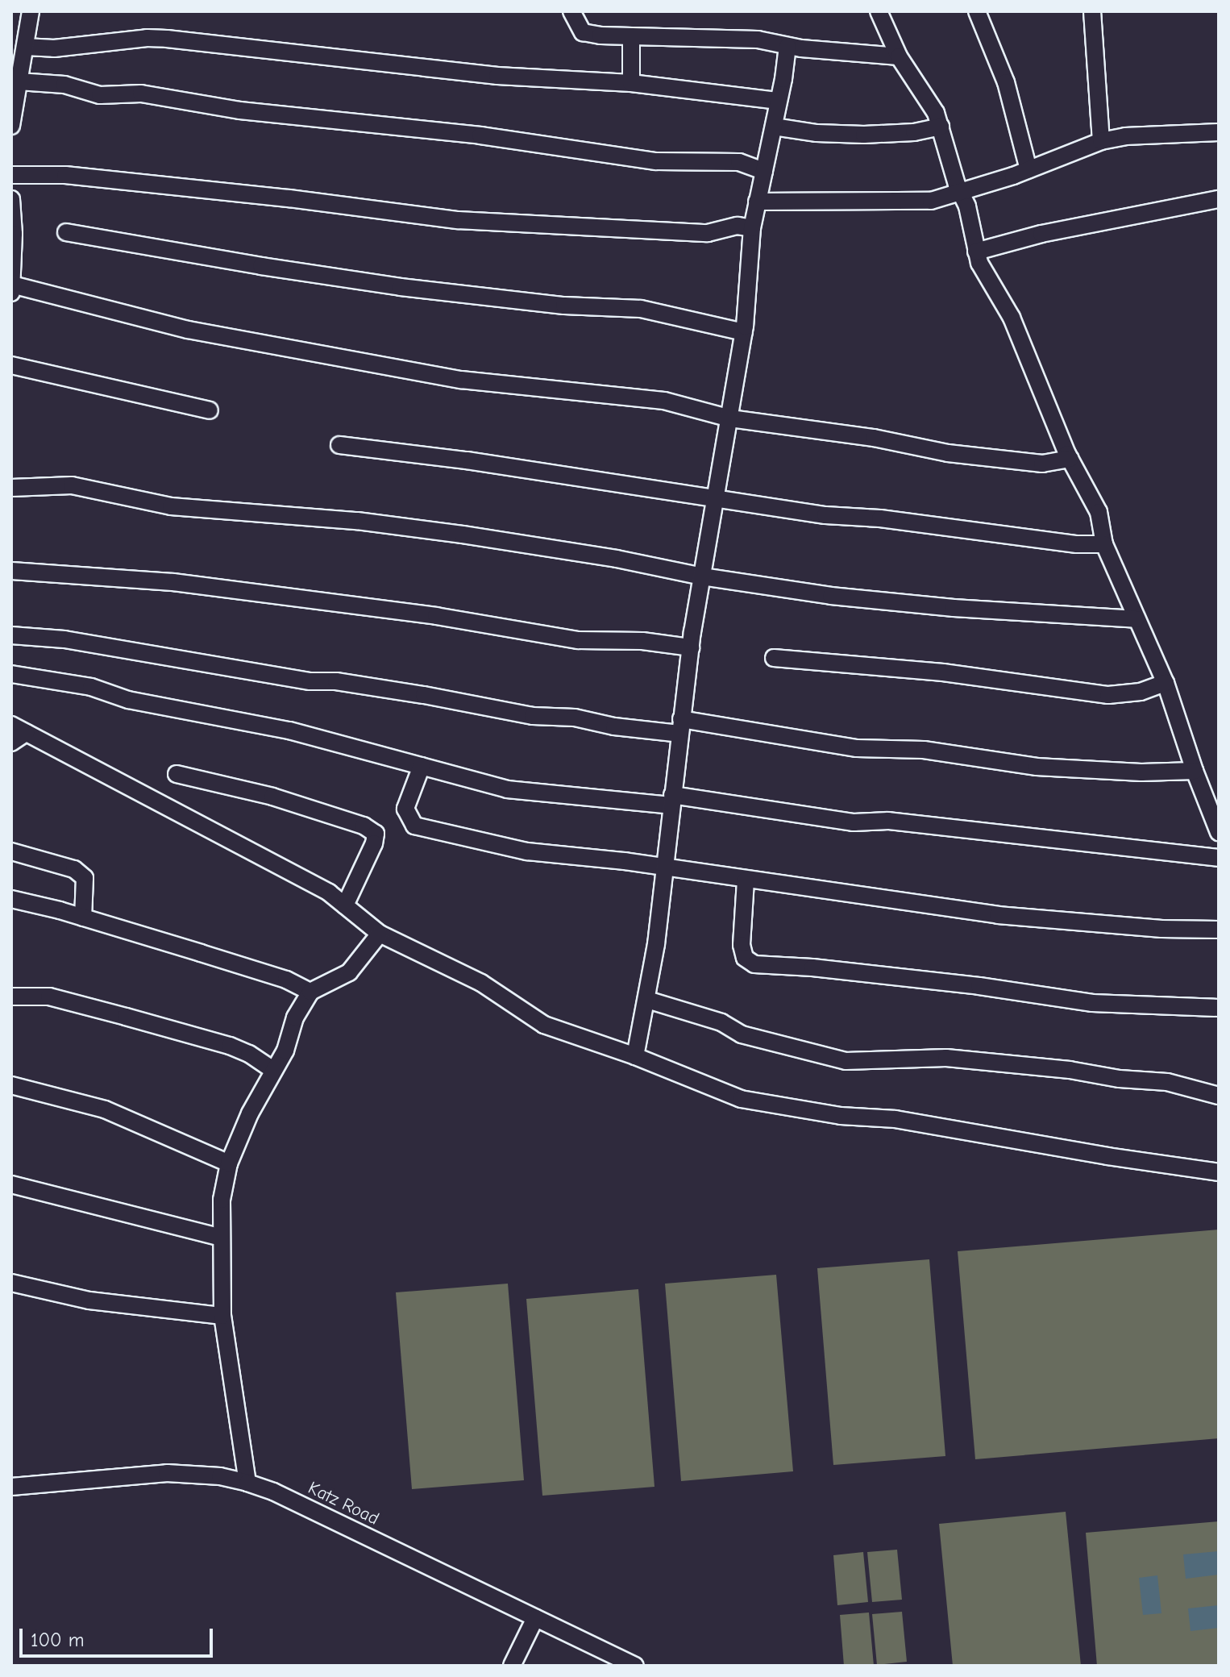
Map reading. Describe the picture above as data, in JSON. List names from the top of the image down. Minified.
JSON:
{"streets":{"street":["Katz Road"]},"scale_bar":"100 m"}
